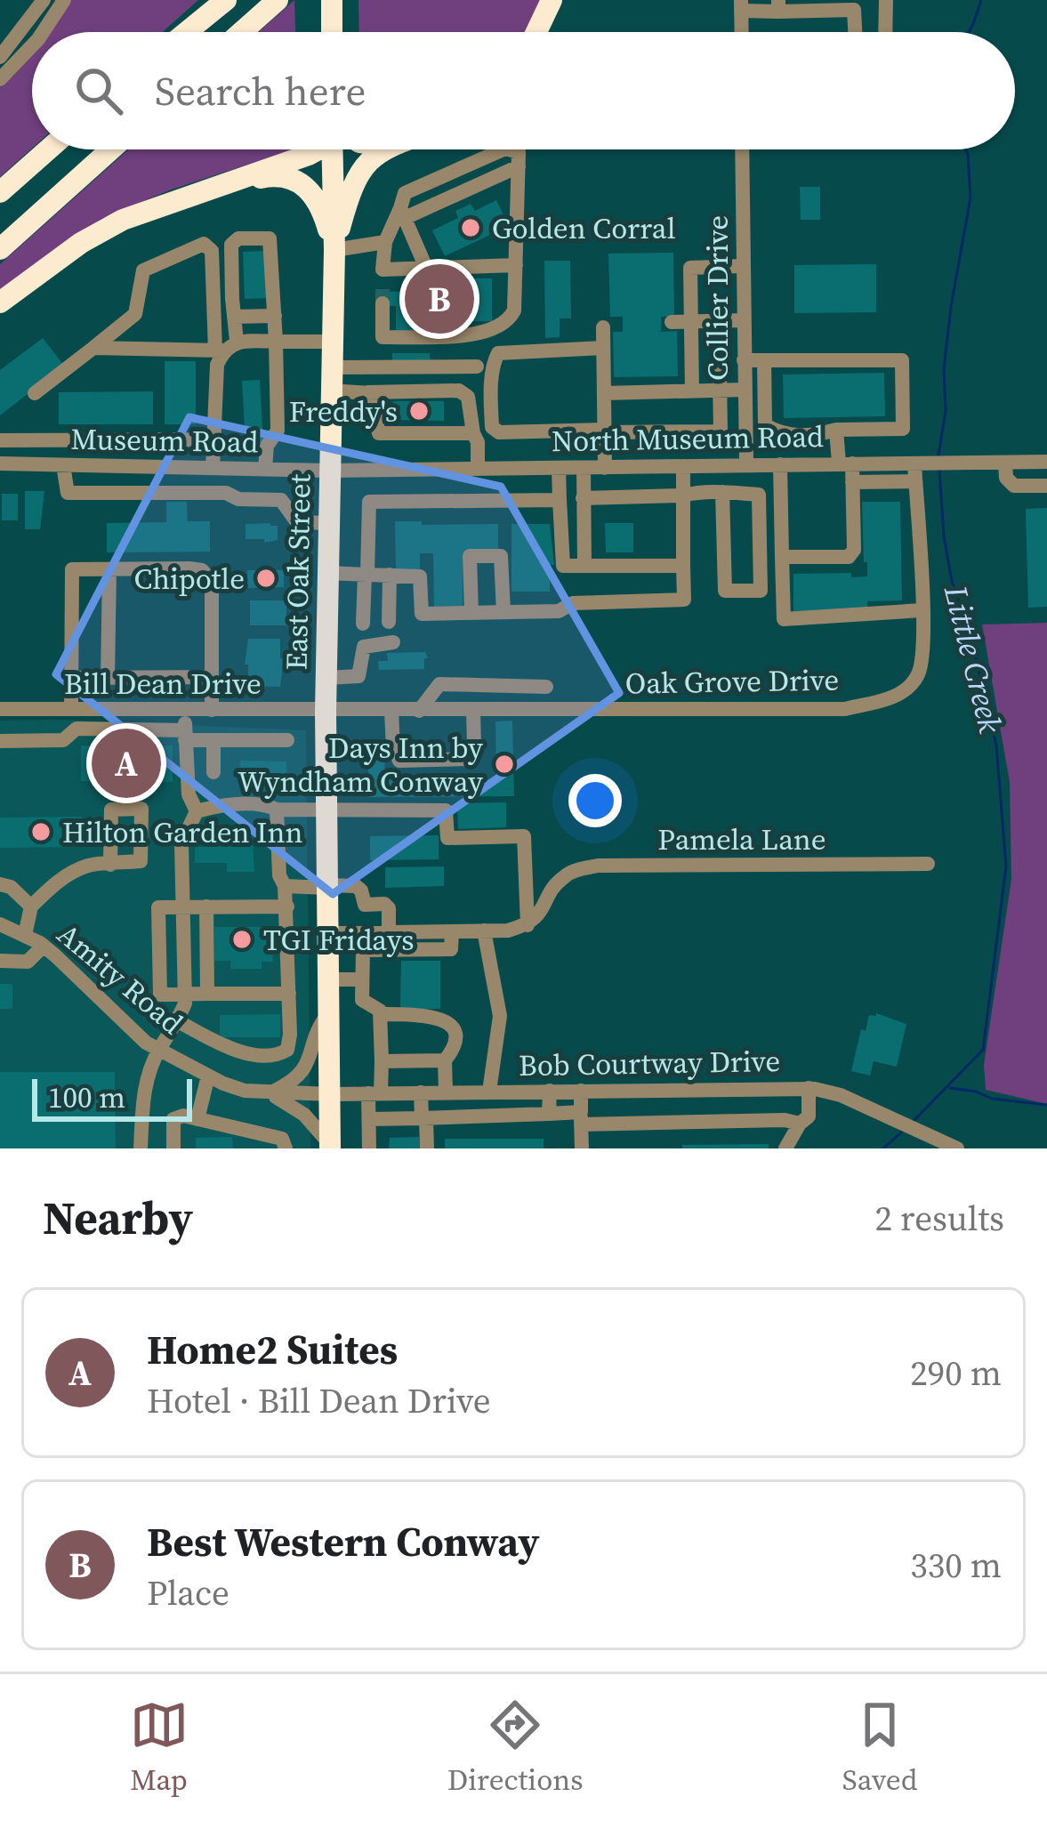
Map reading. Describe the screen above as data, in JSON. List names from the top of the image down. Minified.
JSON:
{"streets":{"highway":["East Oak Street"],"street":["Collier Drive","North Museum Road","Museum Road","Oak Grove Drive","Bill Dean Drive","Pamela Lane","Amity Road","Bob Courtway Drive"]},"crossings":[["Collier Drive","North Museum Road"],["North Museum Road","Museum Road"],["North Museum Road","East Oak Street"],["North Museum Road","Oak Grove Drive"],["Museum Road","East Oak Street"],["East Oak Street","Oak Grove Drive"],["East Oak Street","Bill Dean Drive"],["East Oak Street","Amity Road"],["East Oak Street","Bob Courtway Drive"],["Oak Grove Drive","Bill Dean Drive"],["Amity Road","Bob Courtway Drive"]],"water":["Little Creek"],"places":["Golden Corral","Freddy's","Chipotle","Days Inn by Wyndham Conway","Hilton Garden Inn","TGI Fridays"],"scale_bar":"100 m","page":{"search":"Search here","pins":["B","A"],"scale":"100 m","heading":["Nearby","2 results"],"list":[{"mark":"A","name":"Home2 Suites","note":"Hotel · Bill Dean Drive","value":"290 m"},{"mark":"B","name":"Best Western Conway","note":"Place","value":"330 m"}],"nav":["Map","Directions","Saved"]}}
